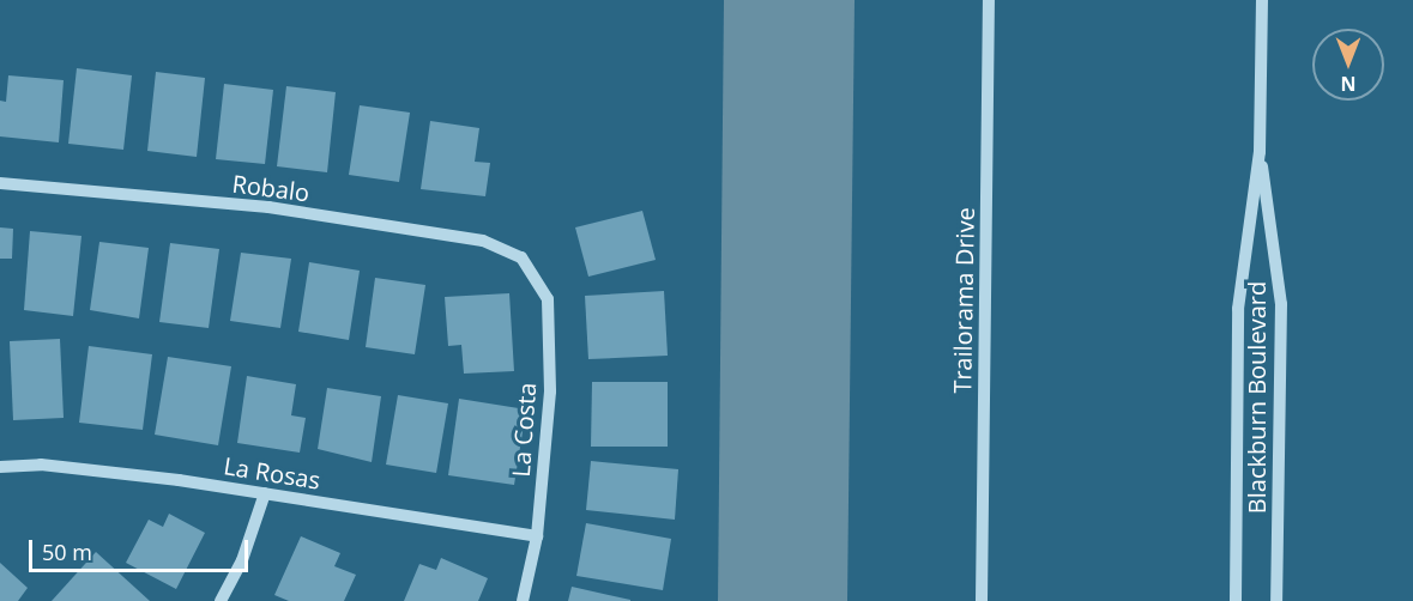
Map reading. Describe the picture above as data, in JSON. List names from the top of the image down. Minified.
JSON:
{"streets":{"street":["Robalo","Trailorama Drive","Blackburn Boulevard","La Costa","La Rosas"]},"crossings":[["Robalo","La Costa"],["La Costa","La Rosas"]],"scale_bar":"50 m","north":"bottom"}
